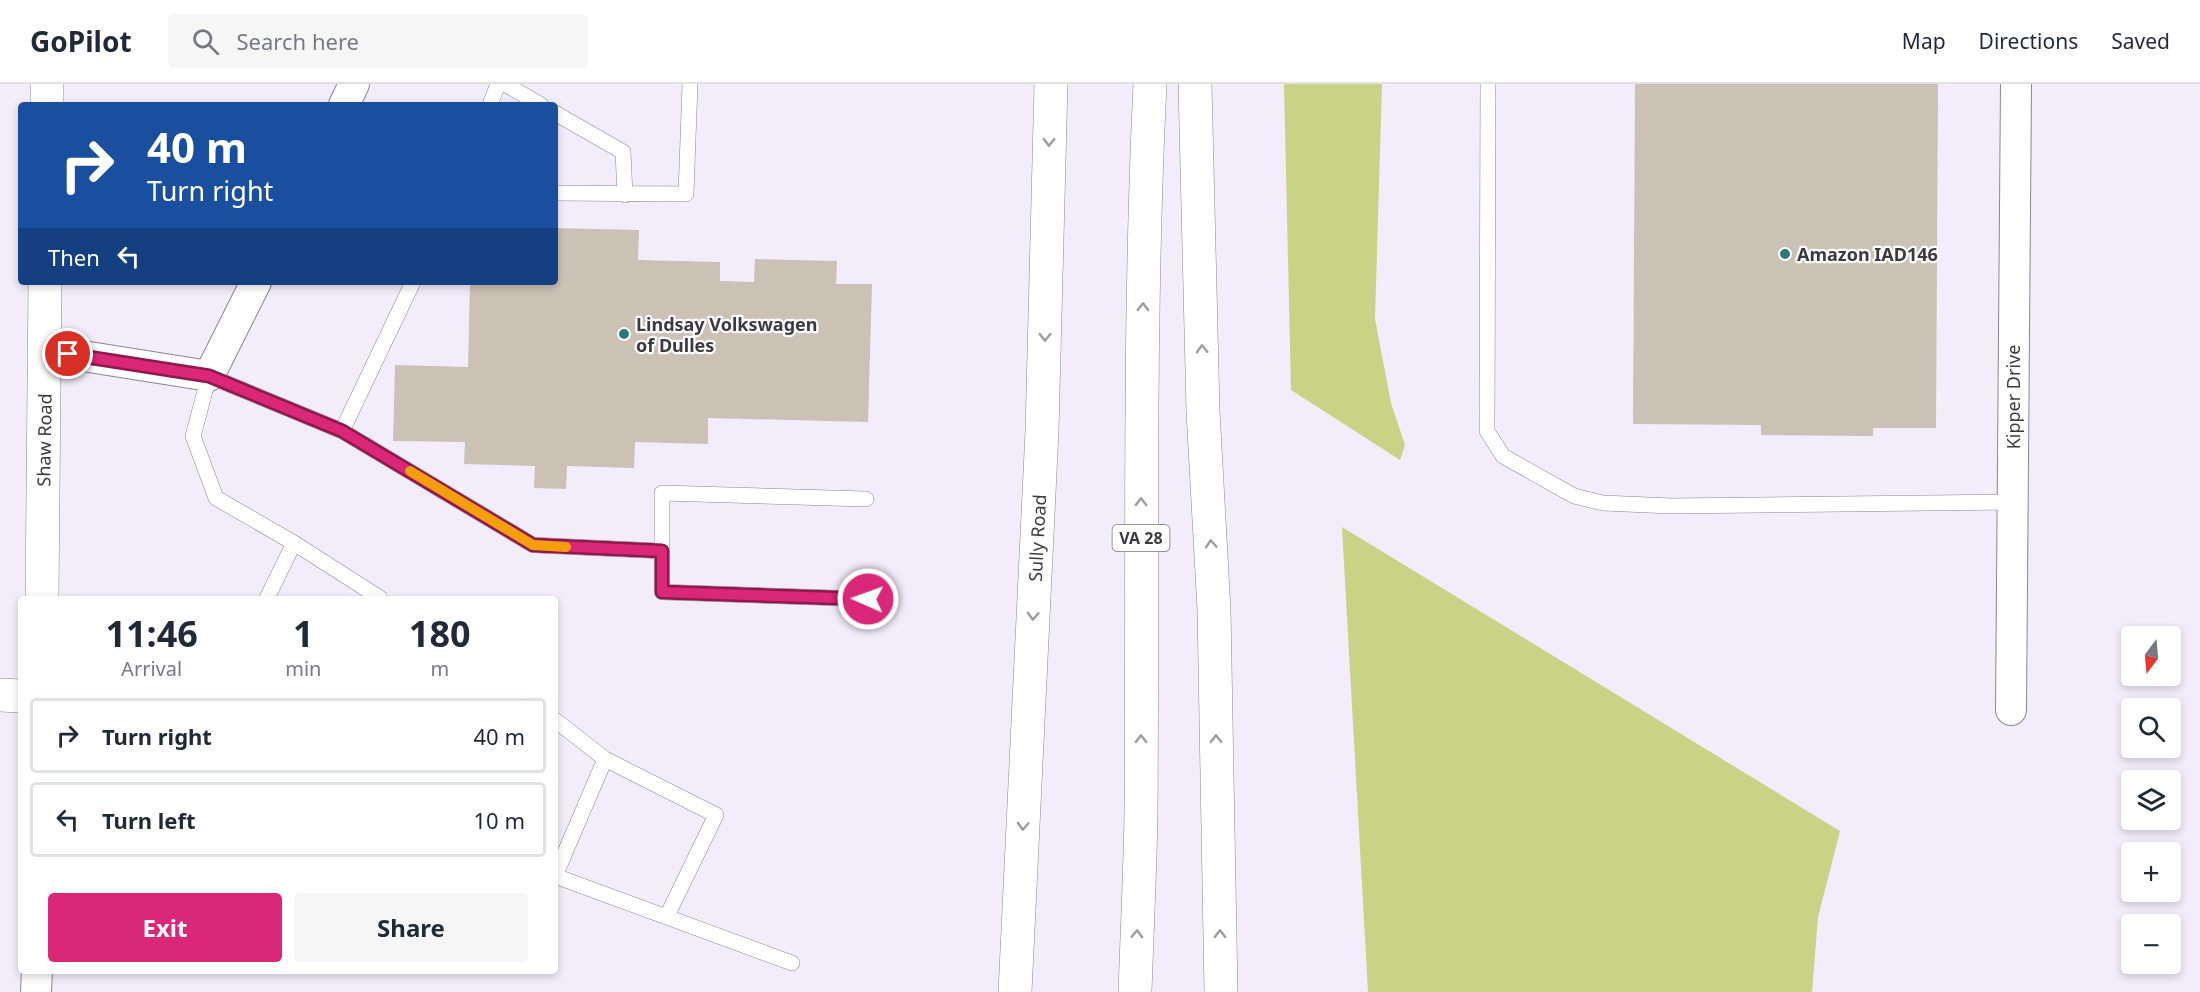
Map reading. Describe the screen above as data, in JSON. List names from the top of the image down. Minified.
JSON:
{"streets":{"main road":["Shaw Road","Sully Road","VA 28"],"street":["Kipper Drive"]},"places":["Amazon IAD146","Lindsay Volkswagen of Dulles"],"north":"bottom","page":{"header":"GoPilot","search":"Search here","nav":["Map","Directions","Saved"],"turn":["40 m","Turn right"],"then":"Then","eta":["11:46","Arrival","1","min","180","m"],"map_buttons":["+","−"],"list":[{"name":"Turn right","value":"40 m"},{"name":"Turn left","value":"10 m"}],"buttons":["Exit","Share"]}}
